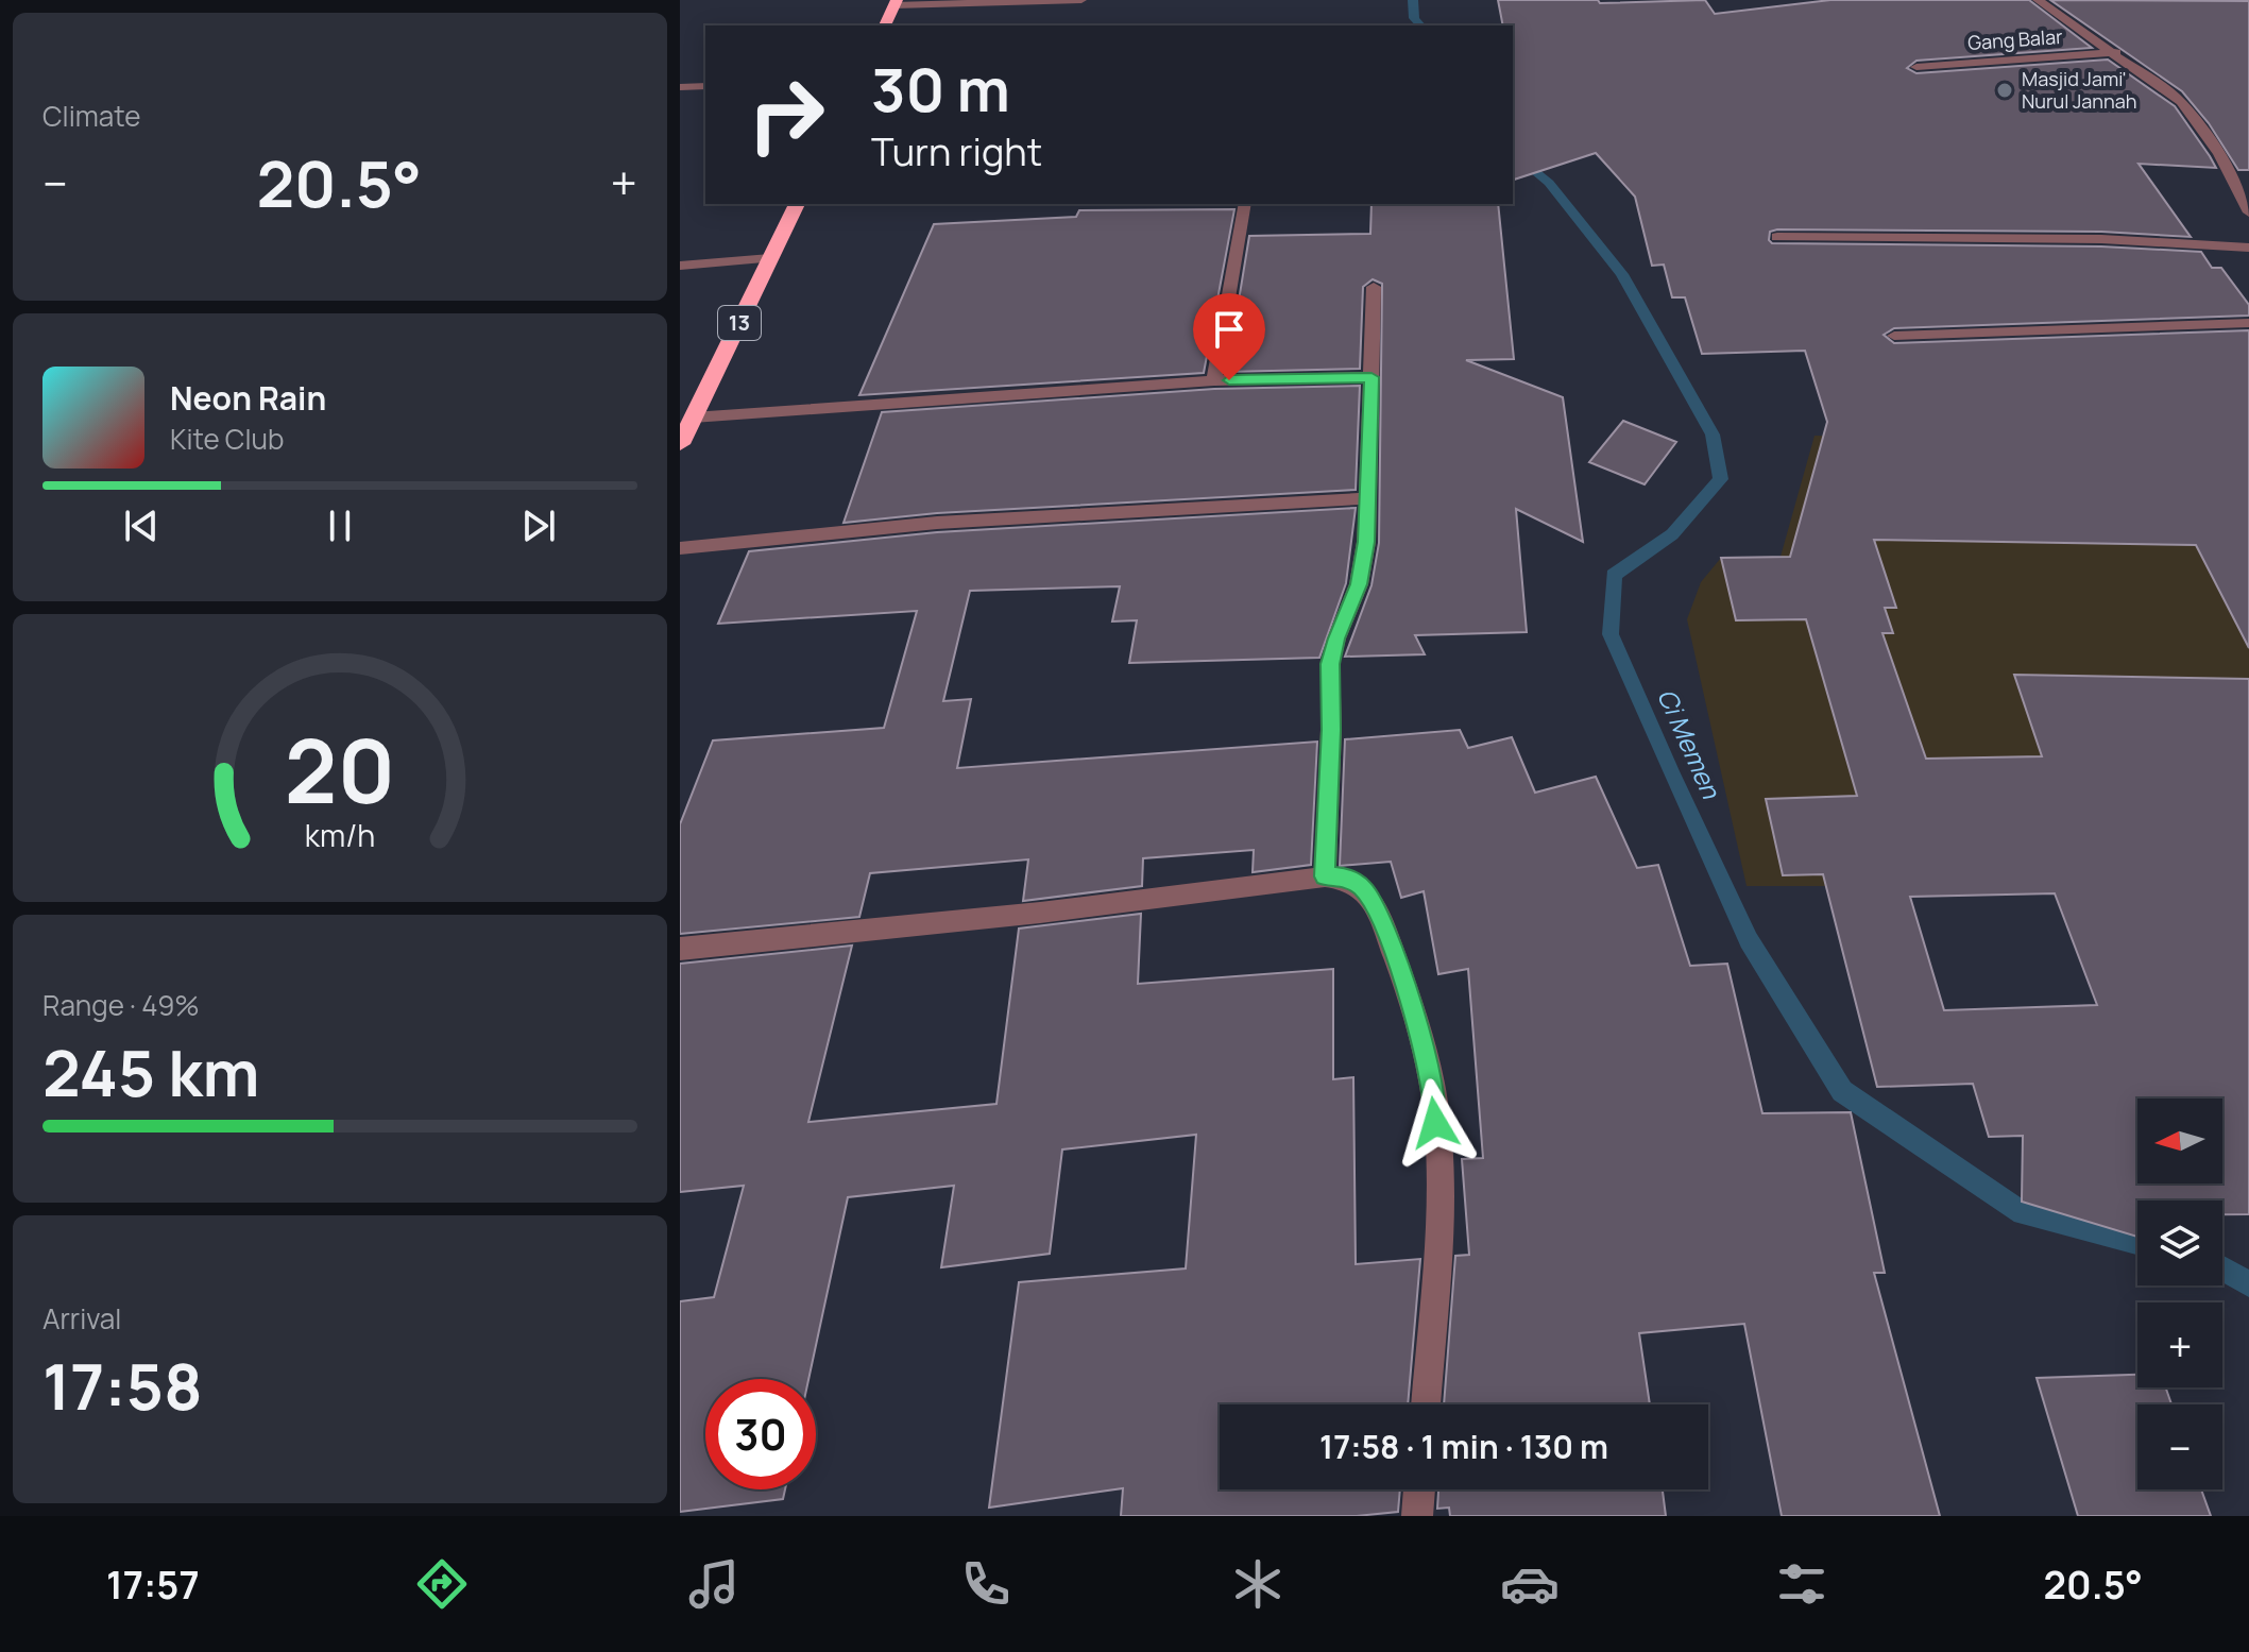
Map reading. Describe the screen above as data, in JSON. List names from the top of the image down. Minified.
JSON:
{"streets":{"highway":["13"],"street":["Gang Balar"]},"water":["Ci Memen"],"places":["Masjid Jami' Nurul Jannah"],"north":"left","page":{"tile":["Climate",["Range · 49%","245 km"],["Arrival","17:58"]],"turn":["30 m","Turn right"],"heat":["−","20.5°","+"],"song":["Neon Rain","Kite Club"],"map_buttons":["+","−"],"limit":"30","trip":"17:58 · 1 min · 130 m","tabs":["17:57","20.5°"],"gauge":["20","km/h"]}}
